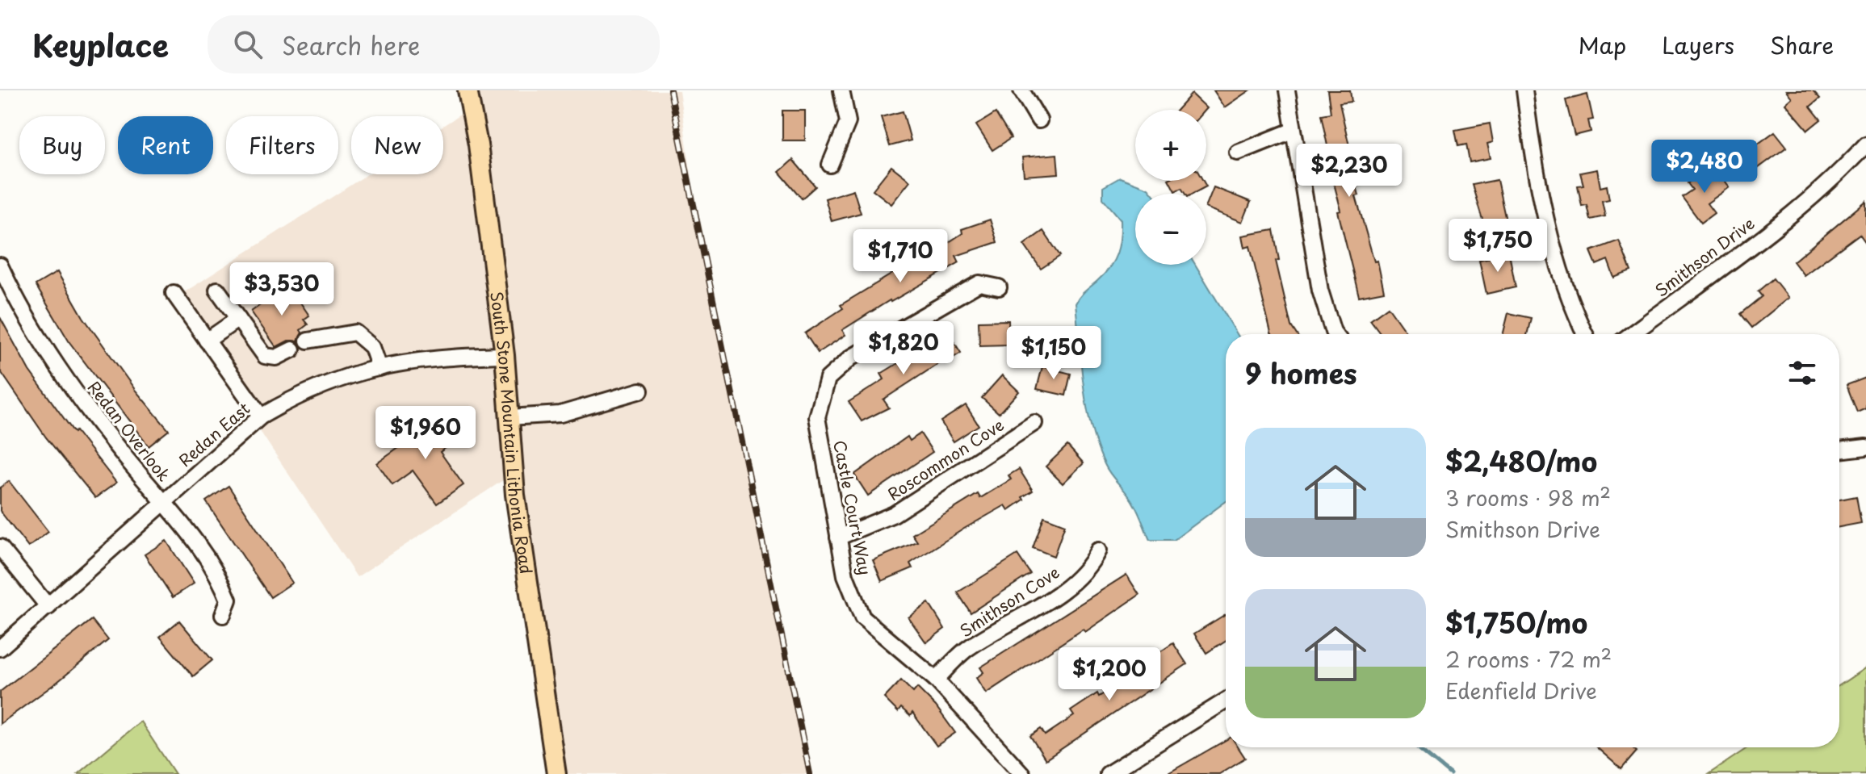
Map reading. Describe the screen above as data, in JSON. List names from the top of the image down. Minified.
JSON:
{"streets":{"main road":["South Stone Mountain Lithonia Road"],"street":["Smithson Drive","Redan Overlook","Redan East","Roscommon Cove","Castle Court Way","Smithson Cove"]},"crossings":[["Redan Overlook","Redan East"],["South Stone Mountain Lithonia Road","Redan East"],["Roscommon Cove","Castle Court Way"],["Castle Court Way","Smithson Cove"]],"page":{"header":"Keyplace","search":"Search here","nav":["Map","Layers","Share"],"map_buttons":["+","−"],"chip":["Buy","Rent","Filters","New"],"price":["$2,480","$2,230","$1,750","$1,710","$3,530","$1,820","$1,150","$1,960","$1,200"],"heading":"9 homes","list":[{"name":"$2,480/mo","note":"3 rooms · 98 m² · Smithson Drive"},{"name":"$1,750/mo","note":"2 rooms · 72 m² · Edenfield Drive"}]}}
